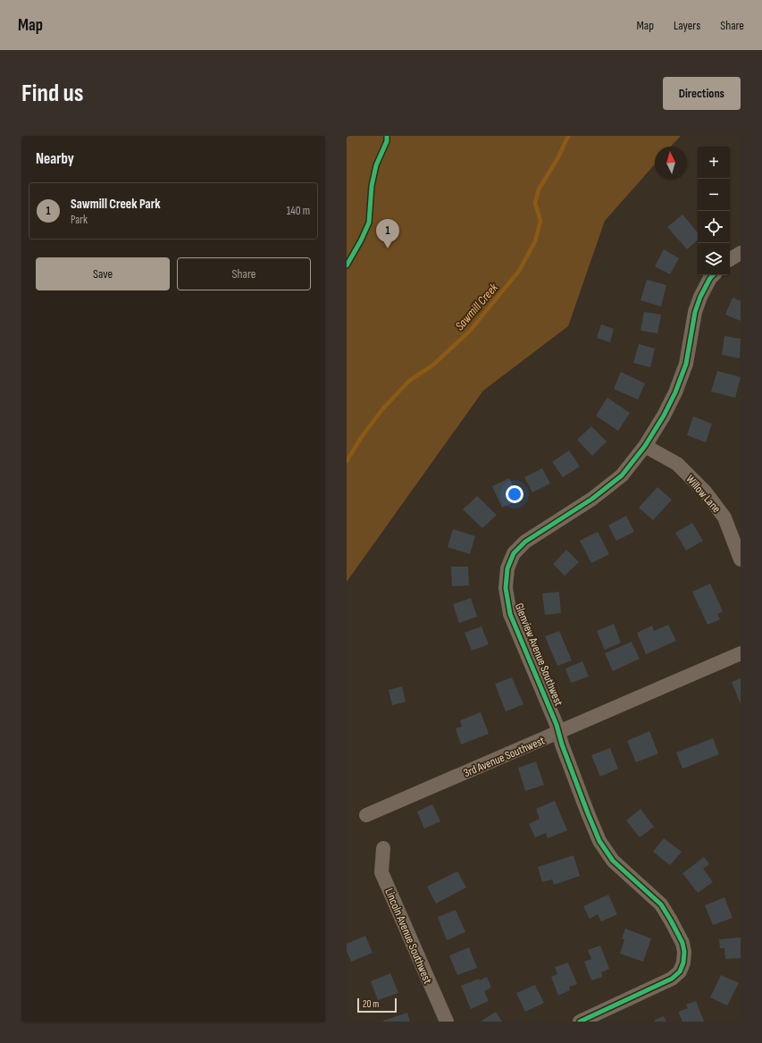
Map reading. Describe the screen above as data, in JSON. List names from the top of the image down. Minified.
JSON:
{"streets":{"street":["Willow Lane","Glenview Avenue Southwest","3rd Avenue Southwest","Lincoln Avenue Southwest"]},"crossings":[["Willow Lane","Glenview Avenue Southwest"],["Glenview Avenue Southwest","3rd Avenue Southwest"]],"water":["Sawmill Creek"],"scale_bar":"20 m","north":"top","page":{"header":"Map","nav":["Map","Layers","Share"],"buttons":["Directions",["Save","Share"]],"title":"Find us","heading":"Nearby","map_buttons":["+","−"],"list":[{"mark":"1","name":"Sawmill Creek Park","note":"Park","value":"140 m"}],"pins":"1","scale":"20 m"}}
